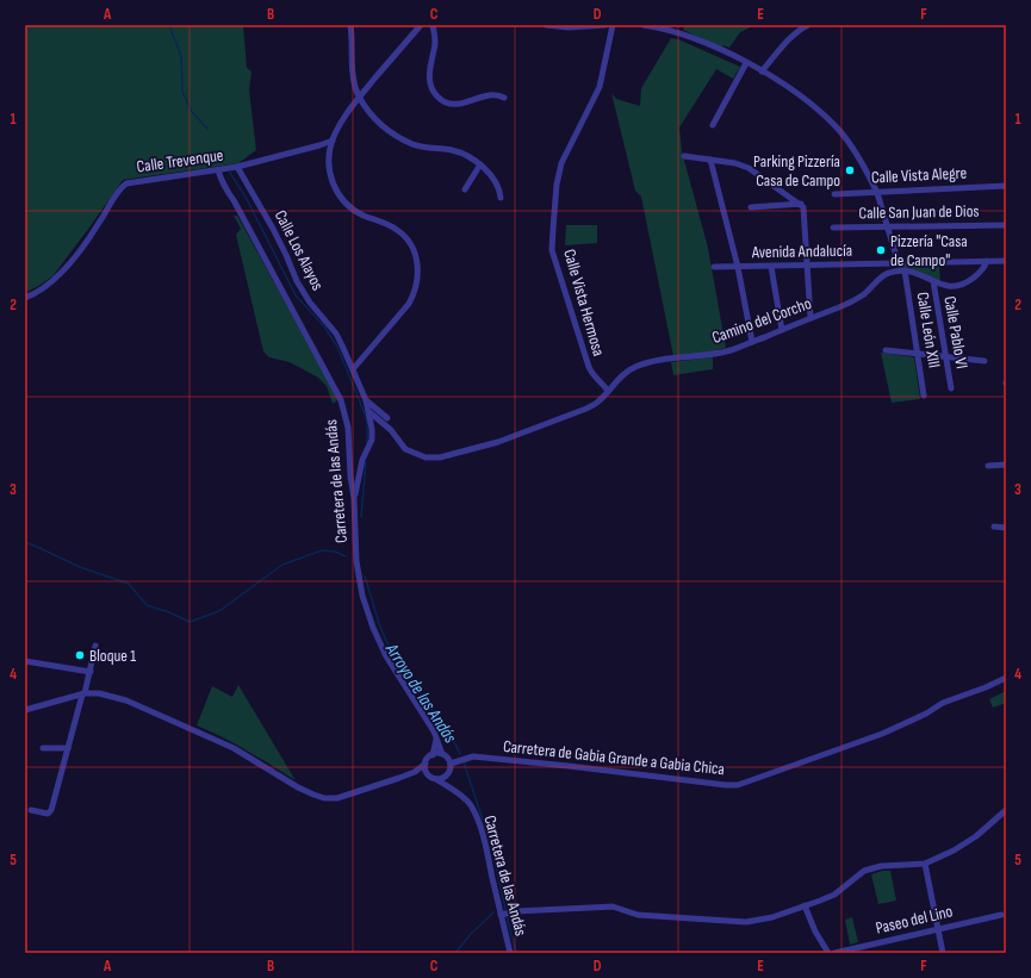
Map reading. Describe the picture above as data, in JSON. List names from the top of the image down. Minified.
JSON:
{"streets":{"street":["Calle Trevenque","Calle Vista Alegre","Calle San Juan de Dios","Calle Los Alayos","Avenida Andalucía","Calle Vista Hermosa","Camino del Corcho","Calle León XIII","Calle Pablo VI","Carretera de las Andás","Carretera de Gabia Grande a Gabia Chica","Paseo del Lino"]},"crossings":[["Calle Trevenque","Calle Los Alayos"],["Calle Trevenque","Carretera de las Andás"],["Calle Los Alayos","Camino del Corcho"],["Calle Vista Hermosa","Camino del Corcho"],["Camino del Corcho","Calle León XIII"],["Carretera de las Andás","Carretera de Gabia Grande a Gabia Chica"]],"water":["Arroyo de las Andás"],"places":["Parking Pizzería Casa de Campo","Pizzería \"Casa de Campo\"","Bloque 1"],"grid":{"columns":["A","B","C","D","E","F"],"rows":["1","2","3","4","5"]}}
